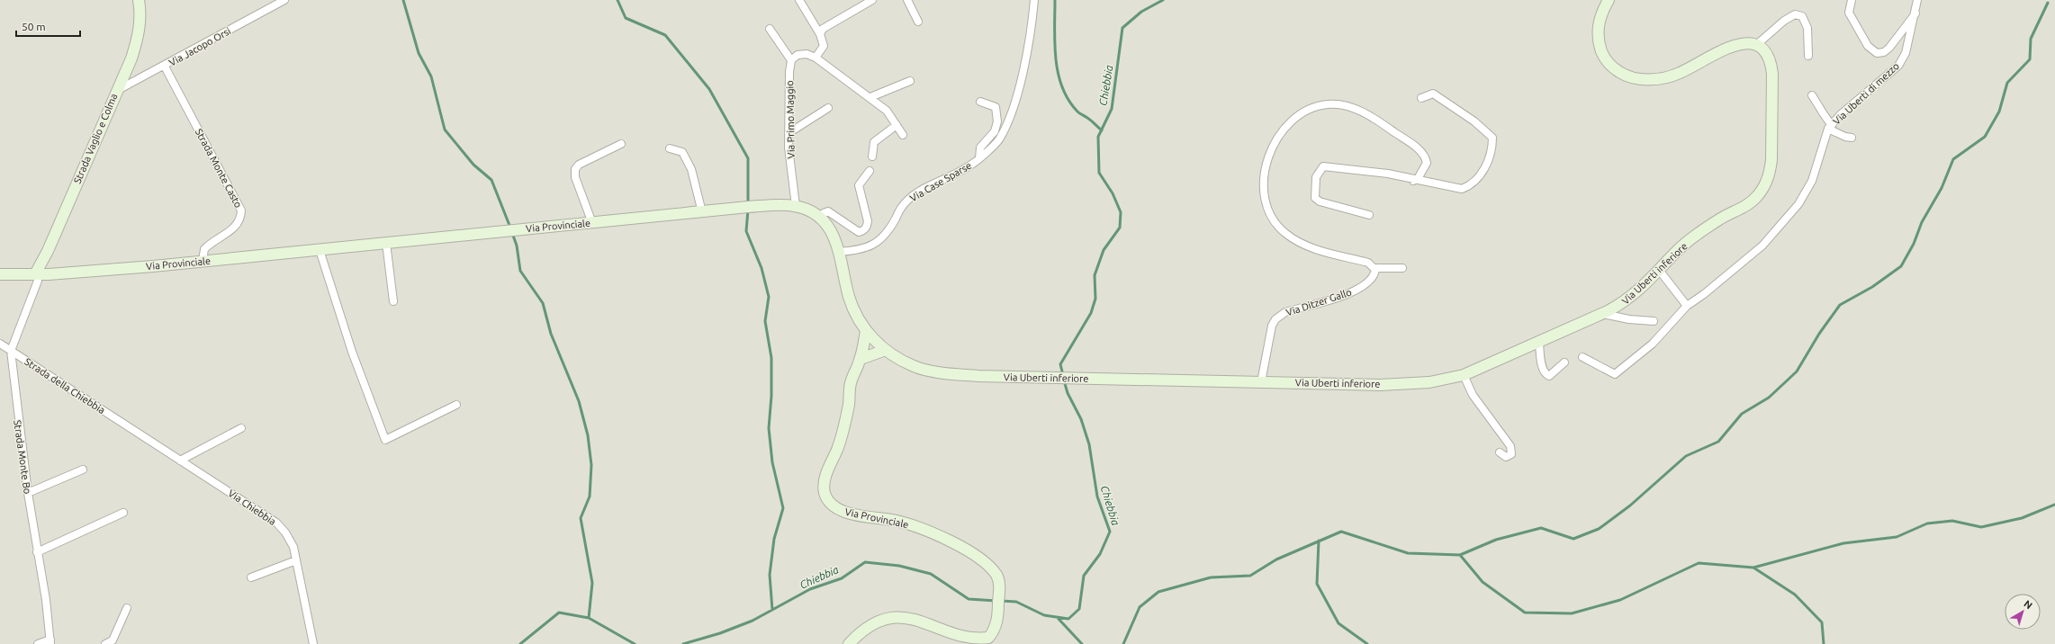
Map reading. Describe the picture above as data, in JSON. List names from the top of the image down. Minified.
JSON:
{"streets":{"main road":["Strada Vaglio e Colma","Via Provinciale","Via Uberti inferiore"],"street":["Via Jacopo Orsi","Via Uberti di mezzo","Via Primo Maggio","Strada Monte Casto","Via Case Sparse","Via Ditzer Gallo","Strada della Chiebbia","Strada Monte Bo","Via Chiebbia"]},"crossings":[["Via Jacopo Orsi","Strada Vaglio e Colma"],["Via Jacopo Orsi","Strada Monte Casto"],["Via Primo Maggio","Via Provinciale"],["Via Primo Maggio","Via Uberti inferiore"],["Strada Vaglio e Colma","Via Provinciale"],["Strada Vaglio e Colma","Strada Monte Bo"],["Strada Monte Casto","Via Provinciale"],["Via Case Sparse","Via Uberti inferiore"],["Via Provinciale","Via Uberti inferiore"],["Via Provinciale","Strada Monte Bo"],["Via Uberti inferiore","Via Ditzer Gallo"],["Strada della Chiebbia","Strada Monte Bo"],["Strada della Chiebbia","Via Chiebbia"]],"water":["Chiebbia"],"scale_bar":"50 m","north":"top right"}
